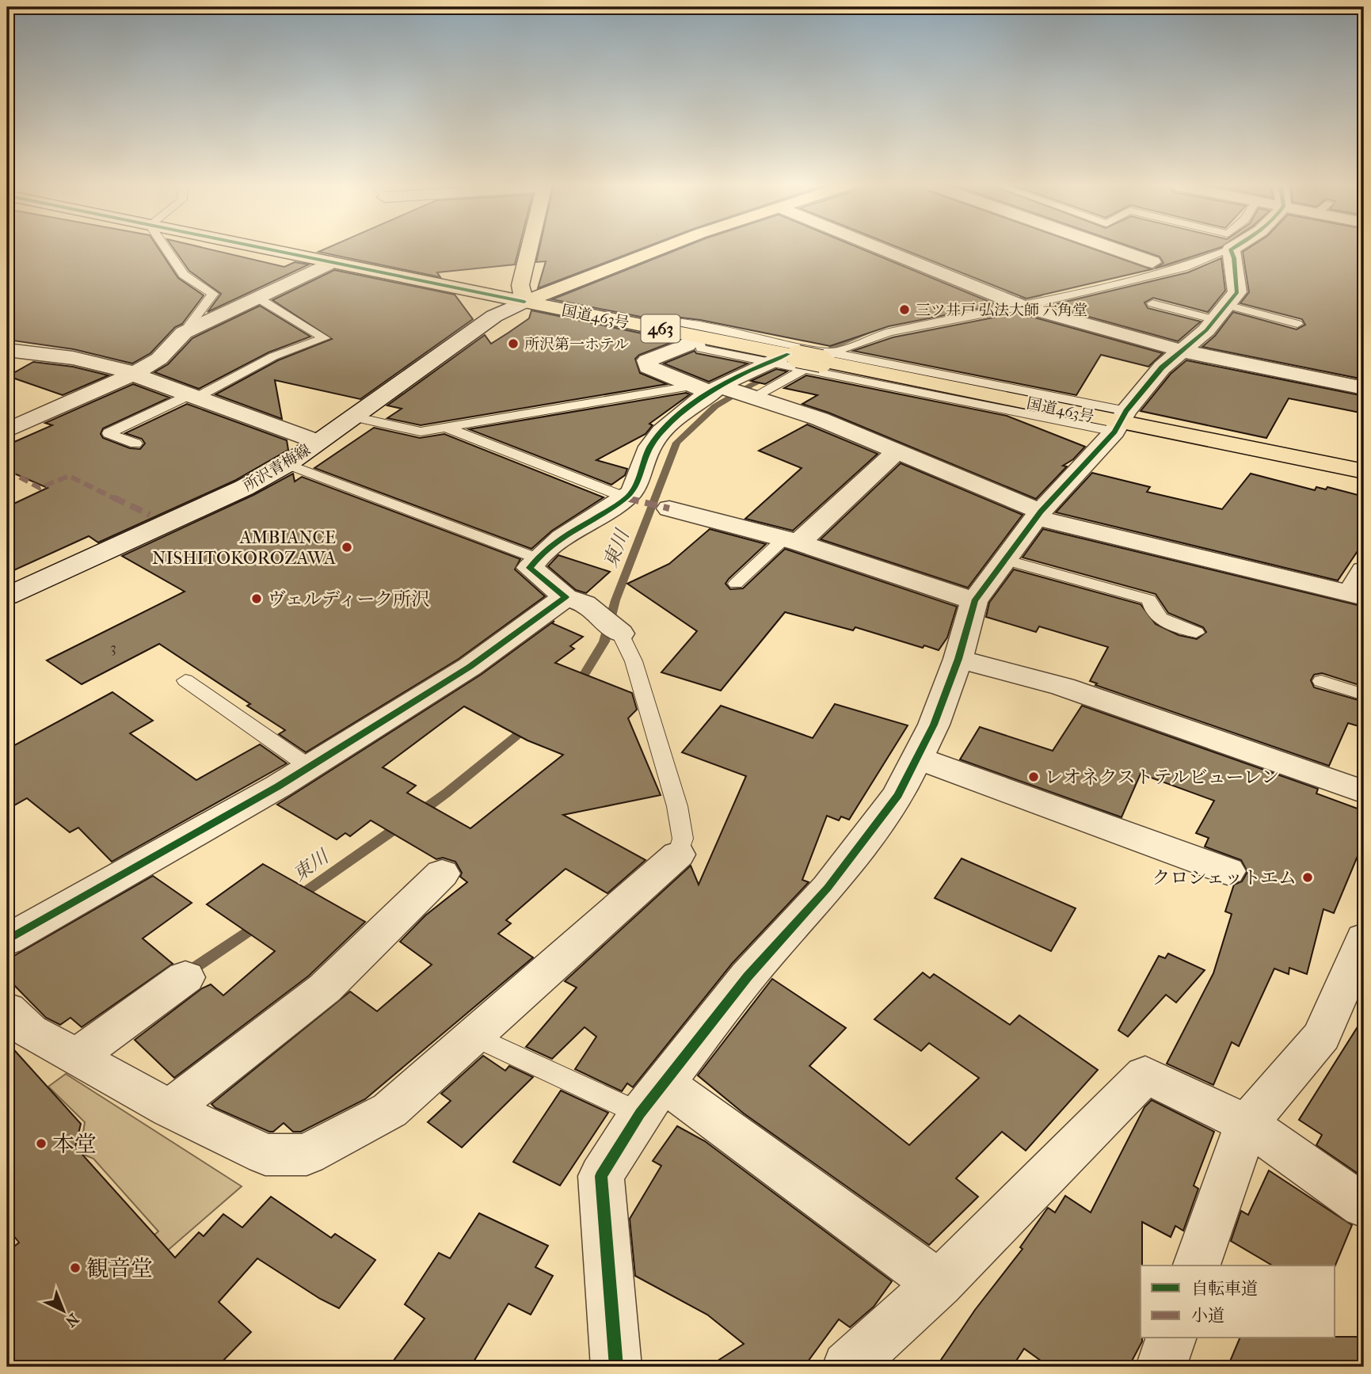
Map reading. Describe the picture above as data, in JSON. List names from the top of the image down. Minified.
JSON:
{"streets":{"main road":["国道463号","463"],"street":["所沢青梅線"]},"crossings":[["国道463号","所沢青梅線"]],"water":["東川"],"places":["三ツ井戸 弘法大師 六角堂","所沢第一ホテル","AMBIANCE NISHITOKOROZAWA","ヴェルディーク所沢","レオネクストテルビューレン","クロシェットエム","本堂","観音堂"],"house_numbers":["3"],"legend":["自転車道","小道"],"north":"bottom right"}
